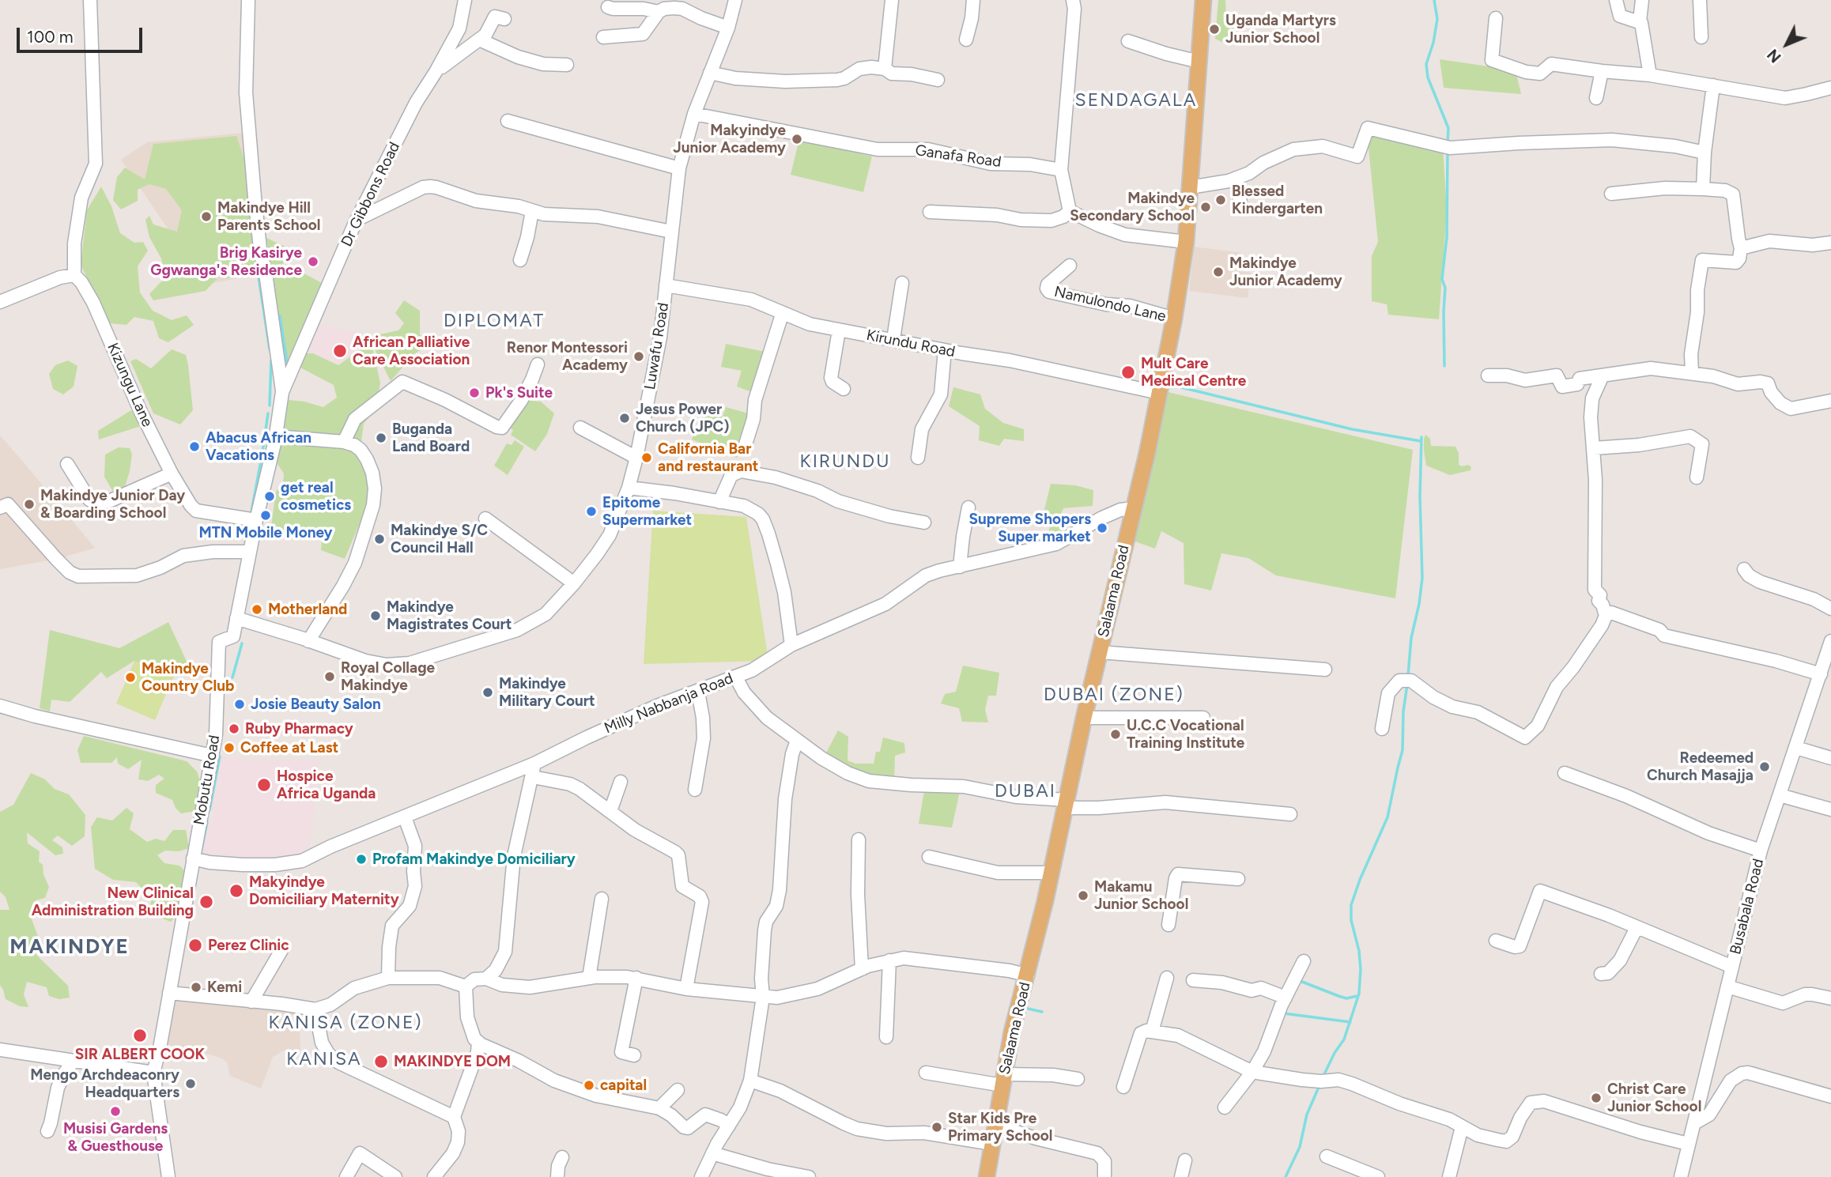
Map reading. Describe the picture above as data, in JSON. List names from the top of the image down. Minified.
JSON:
{"streets":{"main road":["Salaama Road"],"street":["Ganafa Road","Dr Gibbons Road","Namulondo Lane","Kirundu Road","Luwafu Road","Kizungu Lane","Milly Nabbanja Road","Mobutu Road","Busabala Road"]},"crossings":[["Ganafa Road","Luwafu Road"],["Dr Gibbons Road","Mobutu Road"],["Namulondo Lane","Salaama Road"],["Kirundu Road","Luwafu Road"],["Kirundu Road","Salaama Road"],["Luwafu Road","Mobutu Road"],["Kizungu Lane","Mobutu Road"],["Salaama Road","Milly Nabbanja Road"],["Milly Nabbanja Road","Mobutu Road"]],"districts":["SENDAGALA","DIPLOMAT","KIRUNDU","DUBAI (ZONE)","DUBAI","MAKINDYE","KANISA (ZONE)","KANISA"],"places":["Uganda Martyrs Junior School","Makyindye Junior Academy","Blessed Kindergarten","Makindye Secondary School","Makindye Hill Parents School","Brig Kasirye Ggwanga's Residence","Makindye Junior Academy","African Palliative Care Association","Renor Montessori Academy","Mult Care Medical Centre","Pk's Suite","Jesus Power Church (JPC)","Buganda Land Board","Abacus African Vacations","California Bar and restaurant","get real cosmetics","Makindye Junior Day & Boarding School","Epitome Supermarket","MTN Mobile Money","Supreme Shopers Super market","Makindye S/C Council Hall","Motherland","Makindye Magistrates Court","Royal Collage Makindye","Makindye Country Club","Makindye Military Court","Josie Beauty Salon","Ruby Pharmacy","U.C.C Vocational Training Institute","Coffee at Last","Redeemed Church Masajja","Hospice Africa Uganda","Profam Makindye Domiciliary","Makyindye Domiciliary Maternity","Makamu Junior School","New Clinical Administration Building","Perez Clinic","Kemi","SIR ALBERT COOK","MAKINDYE DOM","Mengo Archdeaconry Headquarters","capital","Christ Care Junior School","Musisi Gardens & Guesthouse","Star Kids Pre Primary School"],"scale_bar":"100 m","north":"bottom left"}
